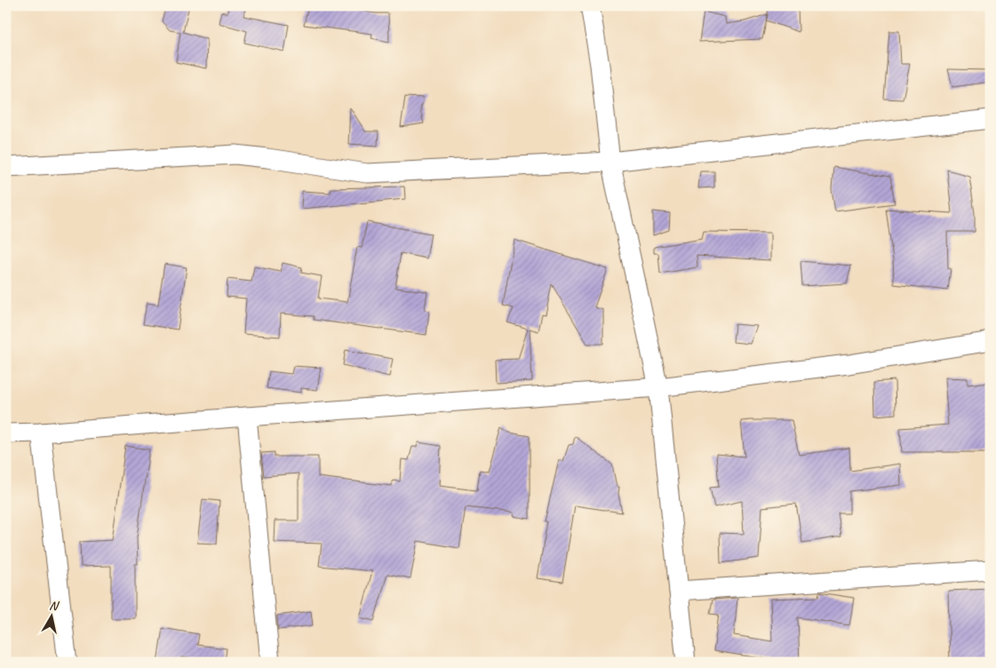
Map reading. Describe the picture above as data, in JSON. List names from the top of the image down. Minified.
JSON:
{"north":"top"}
